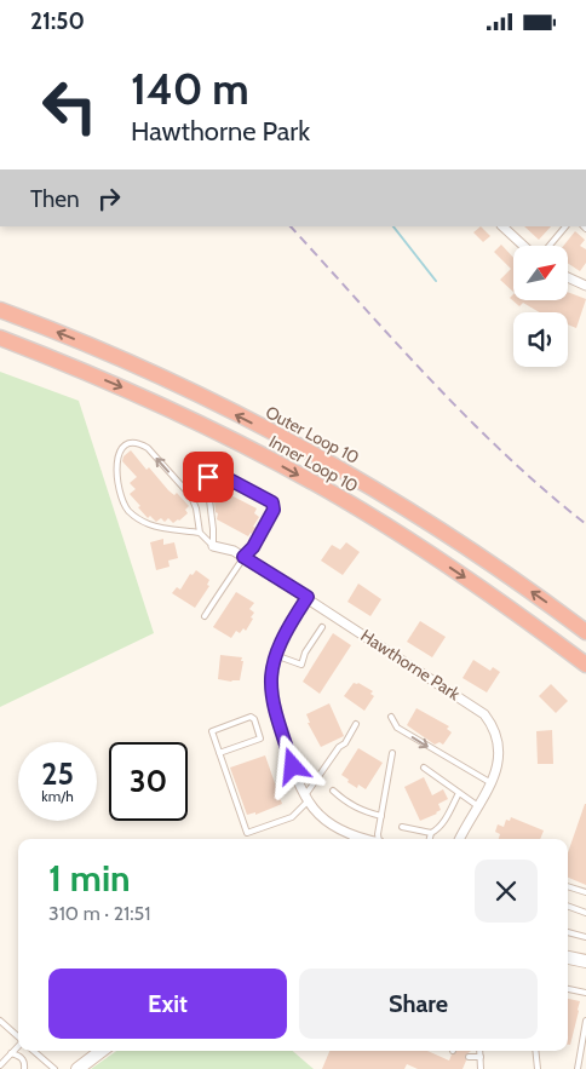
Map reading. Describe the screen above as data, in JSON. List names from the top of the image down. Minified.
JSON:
{"streets":{"highway":["Outer Loop 10","Inner Loop 10"],"street":["Hawthorne Park"]},"one_way":["Outer Loop 10","Inner Loop 10"],"north":"top right","page":{"status":"21:50","turn":["140 m","Hawthorne Park"],"then":"Then","speed":"25 km/h","limit":"30","heading":["1 min","310 m · 21:51"],"buttons":["Exit","Share"]}}
